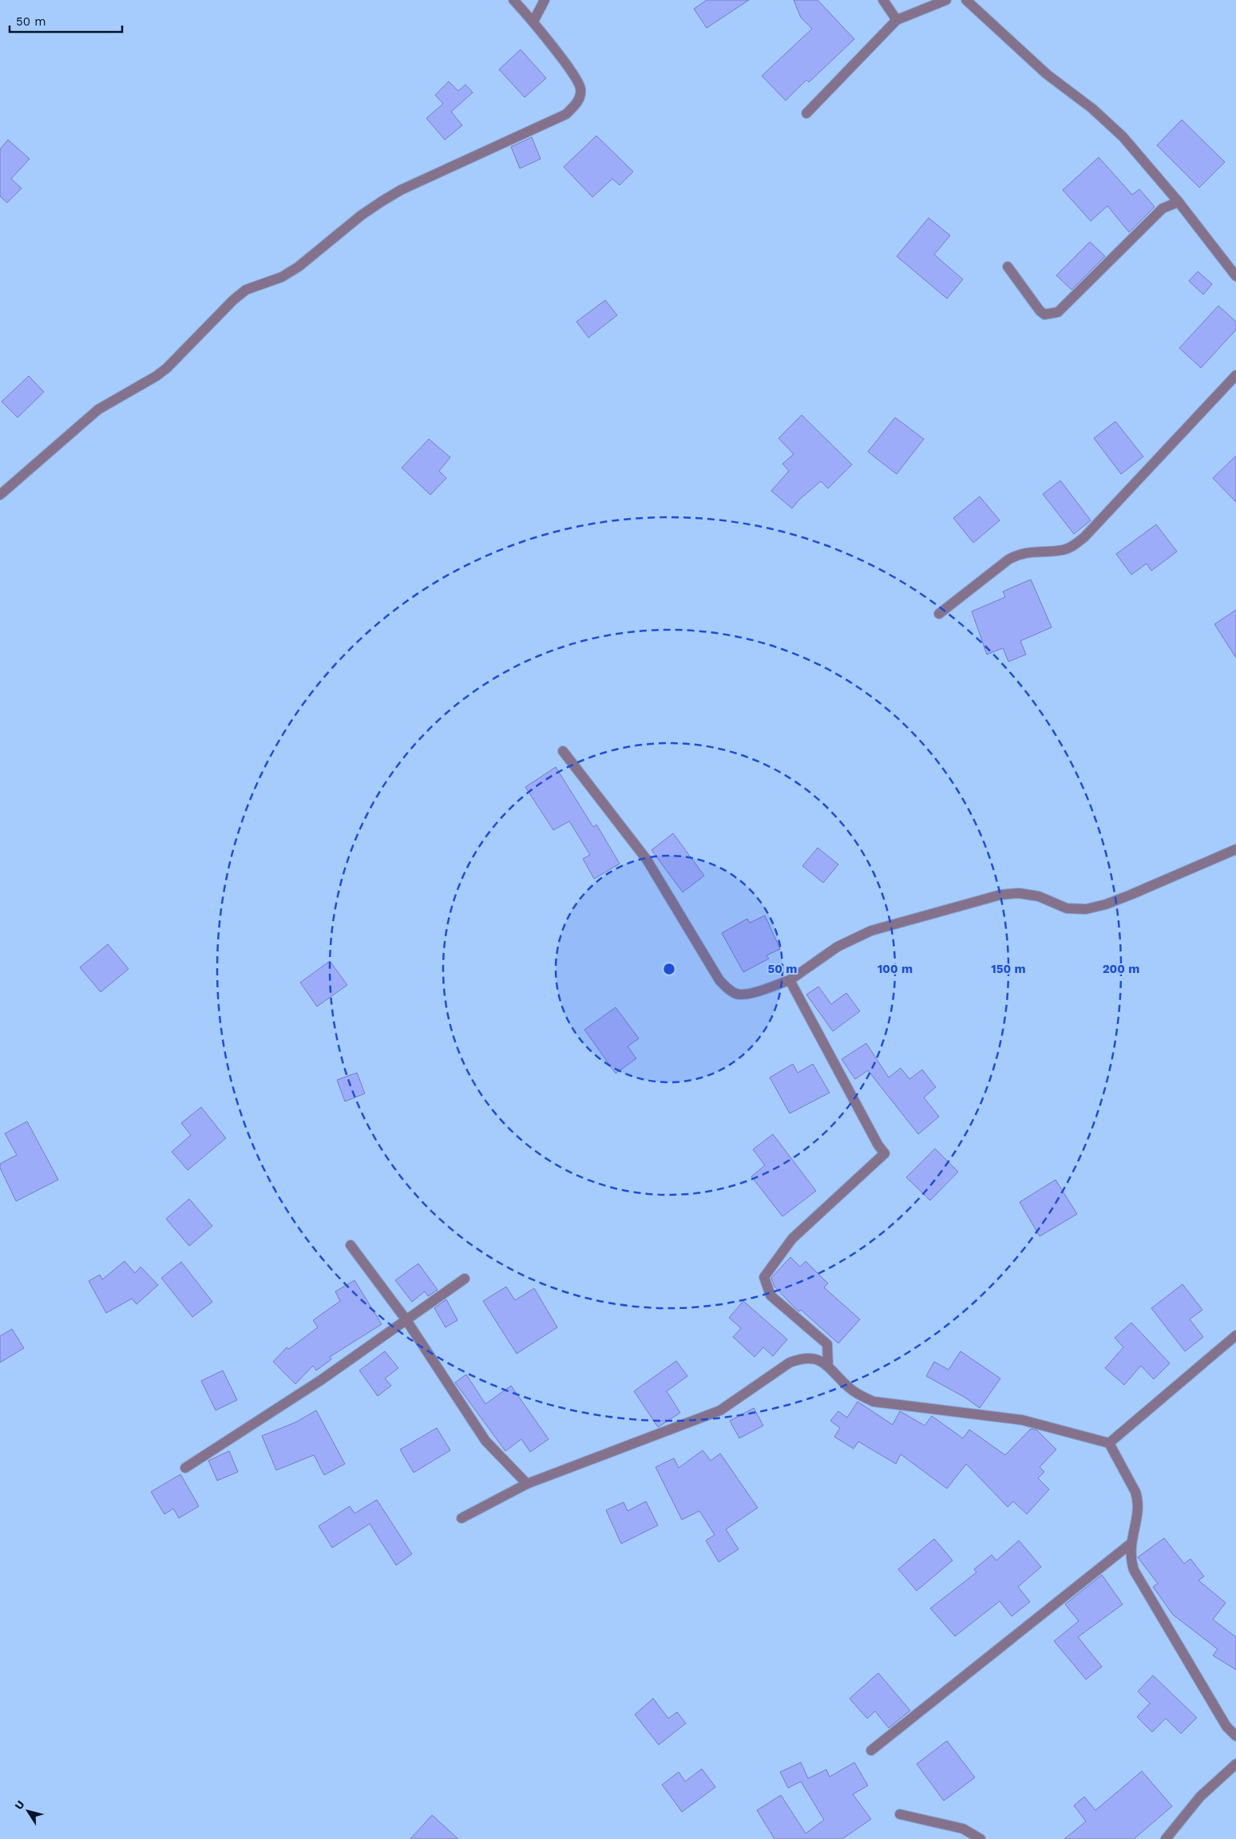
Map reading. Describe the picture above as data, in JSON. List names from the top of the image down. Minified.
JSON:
{"scale_bar":"50 m","north":"top left","rings":["50 m","100 m","150 m","200 m"]}
